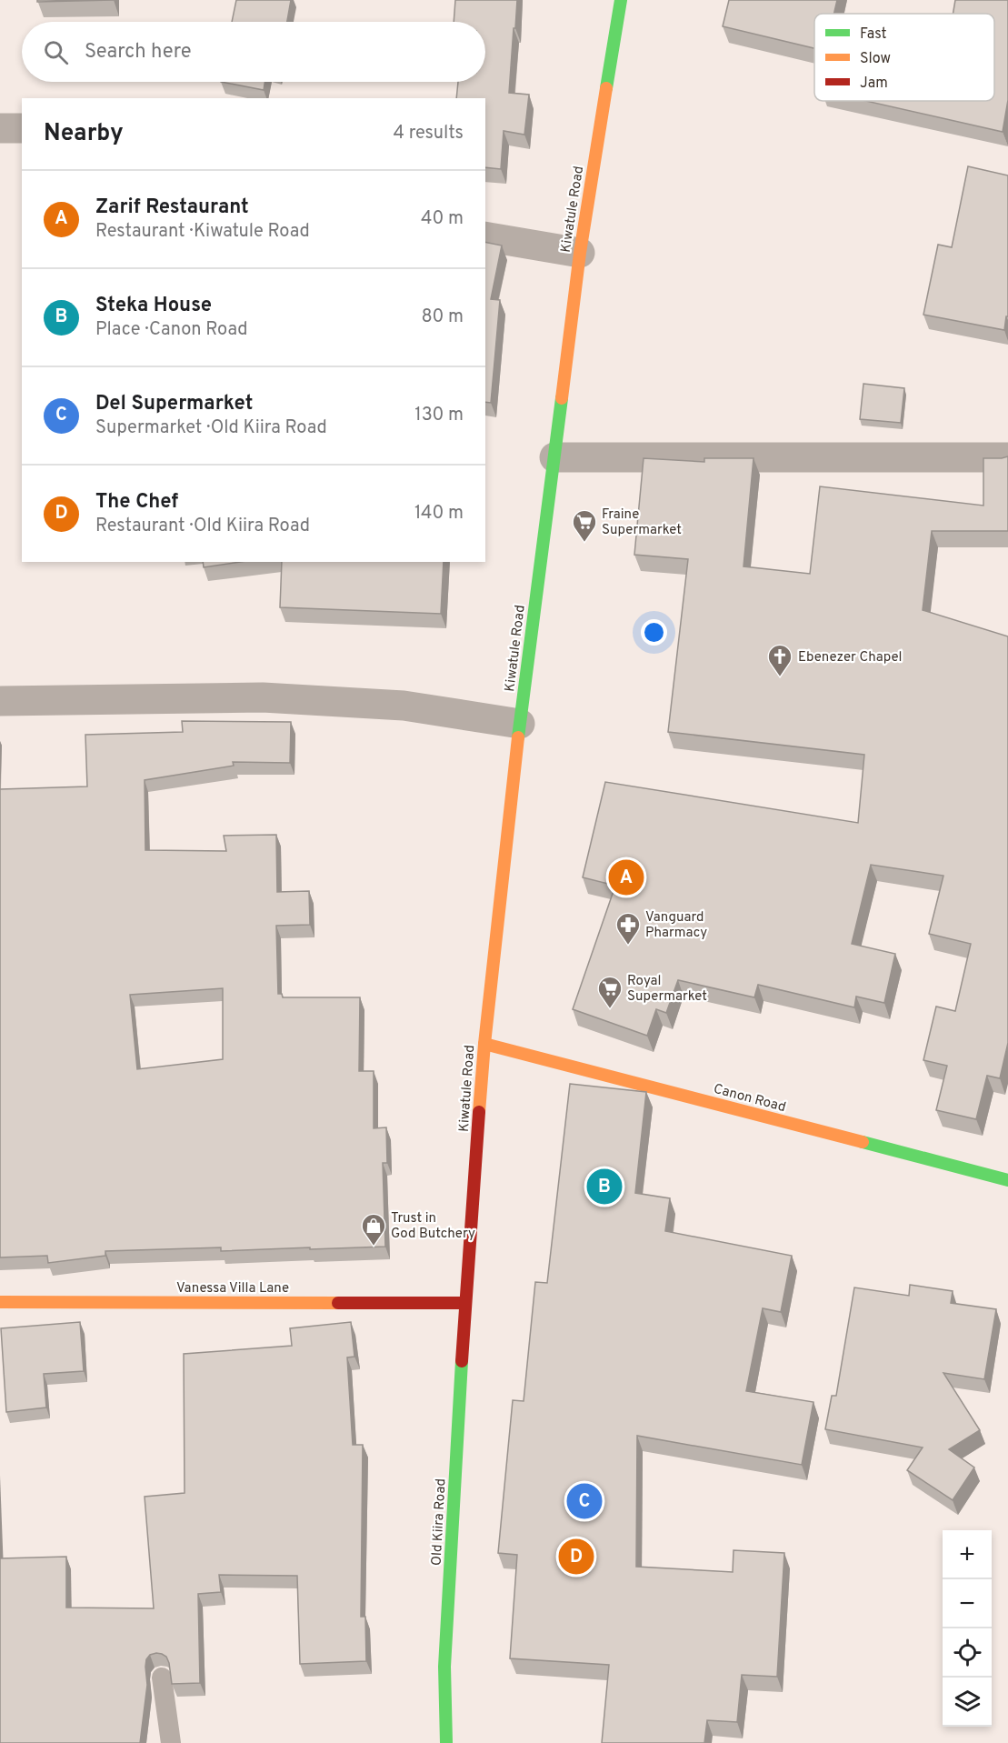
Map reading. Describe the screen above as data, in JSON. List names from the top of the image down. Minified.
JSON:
{"streets":{"main road":["Kiwatule Road","Canon Road","Vanessa Villa Lane","Old Kiira Road"]},"crossings":[["Kiwatule Road","Canon Road"],["Kiwatule Road","Vanessa Villa Lane"],["Kiwatule Road","Old Kiira Road"],["Vanessa Villa Lane","Old Kiira Road"]],"places":{"supermarket":["Fraine Supermarket","Royal Supermarket"],"church":["Ebenezer Chapel"],"pharmacy":["Vanguard Pharmacy"],"shop":["Trust in God Butchery"]},"legend":["Fast","Slow","Jam"],"page":{"search":"Search here","heading":["Nearby","4 results"],"list":[{"mark":"A","name":"Zarif Restaurant","note":"Restaurant · Kiwatule Road","value":"40 m"},{"mark":"B","name":"Steka House","note":"Place · Canon Road","value":"80 m"},{"mark":"C","name":"Del Supermarket","note":"Supermarket · Old Kiira Road","value":"130 m"},{"mark":"D","name":"The Chef","note":"Restaurant · Old Kiira Road","value":"140 m"}],"pins":["A","B","C","D"],"map_buttons":["+","−"]}}
